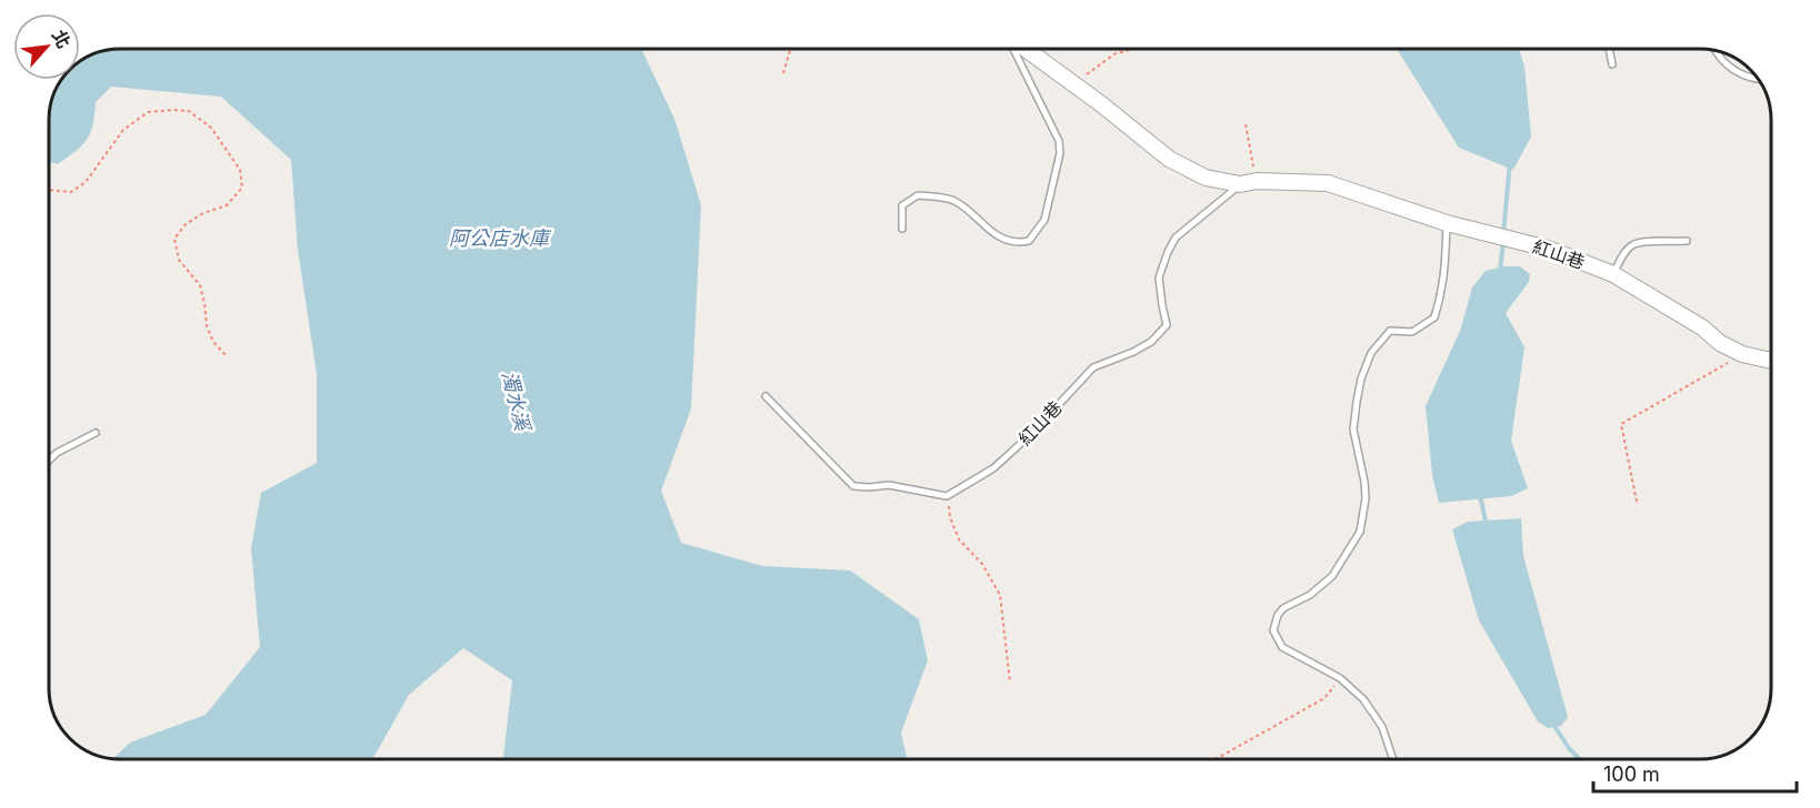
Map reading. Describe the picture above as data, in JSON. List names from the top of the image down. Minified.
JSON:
{"streets":{"street":["紅山巷"]},"water":["阿公店水庫","濁水溪"],"scale_bar":"100 m","north":"top right"}
